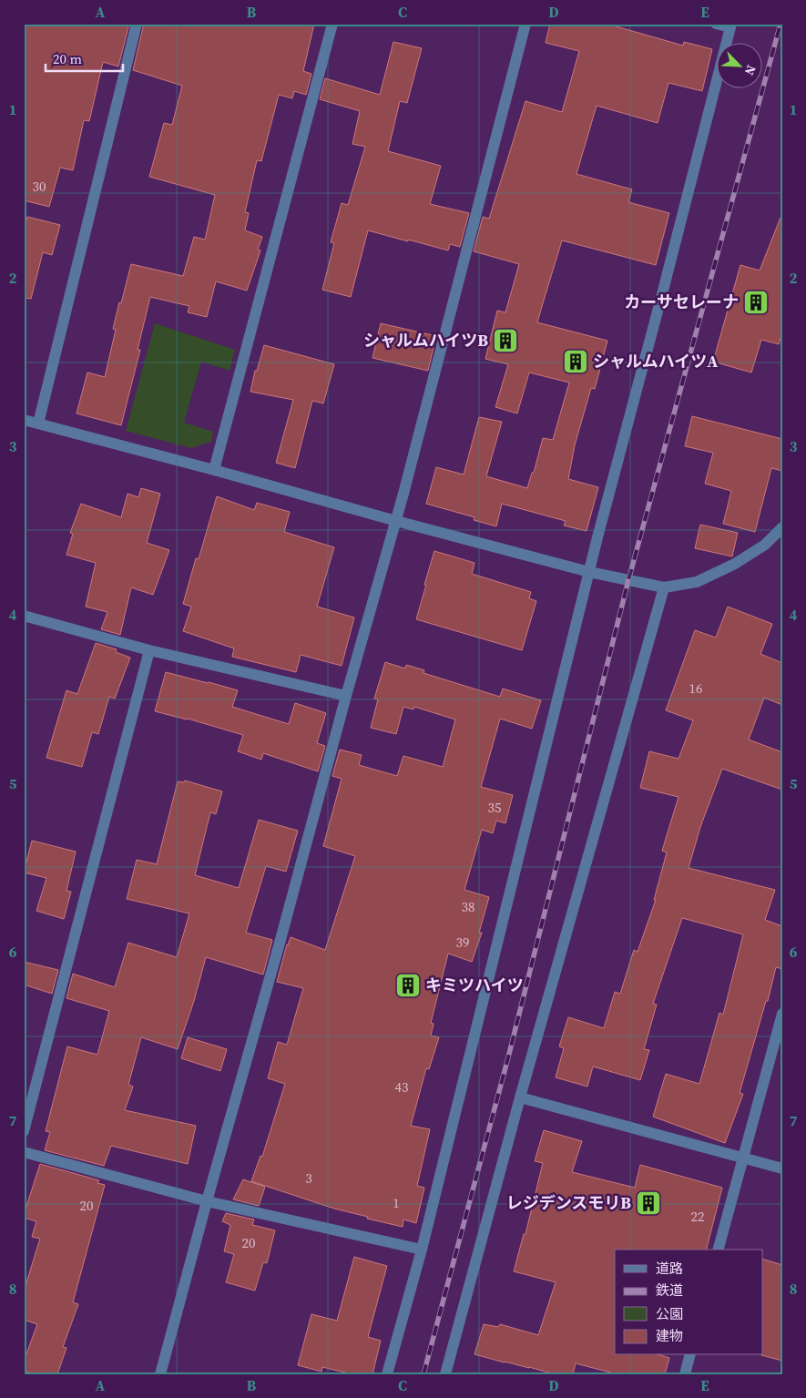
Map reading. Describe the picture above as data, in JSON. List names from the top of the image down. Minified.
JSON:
{"places":{"building":["カーサセレーナ","シャルムハイツB","シャルムハイツA","キミツハイツ","レジデンスモリB"]},"house_numbers":["30","16","35","38","39","43","3","1","20","22","20"],"legend":["道路","鉄道","公園","建物"],"scale_bar":"20 m","north":"bottom right","grid":{"columns":["A","B","C","D","E"],"rows":["1","2","3","4","5","6","7","8"]}}
